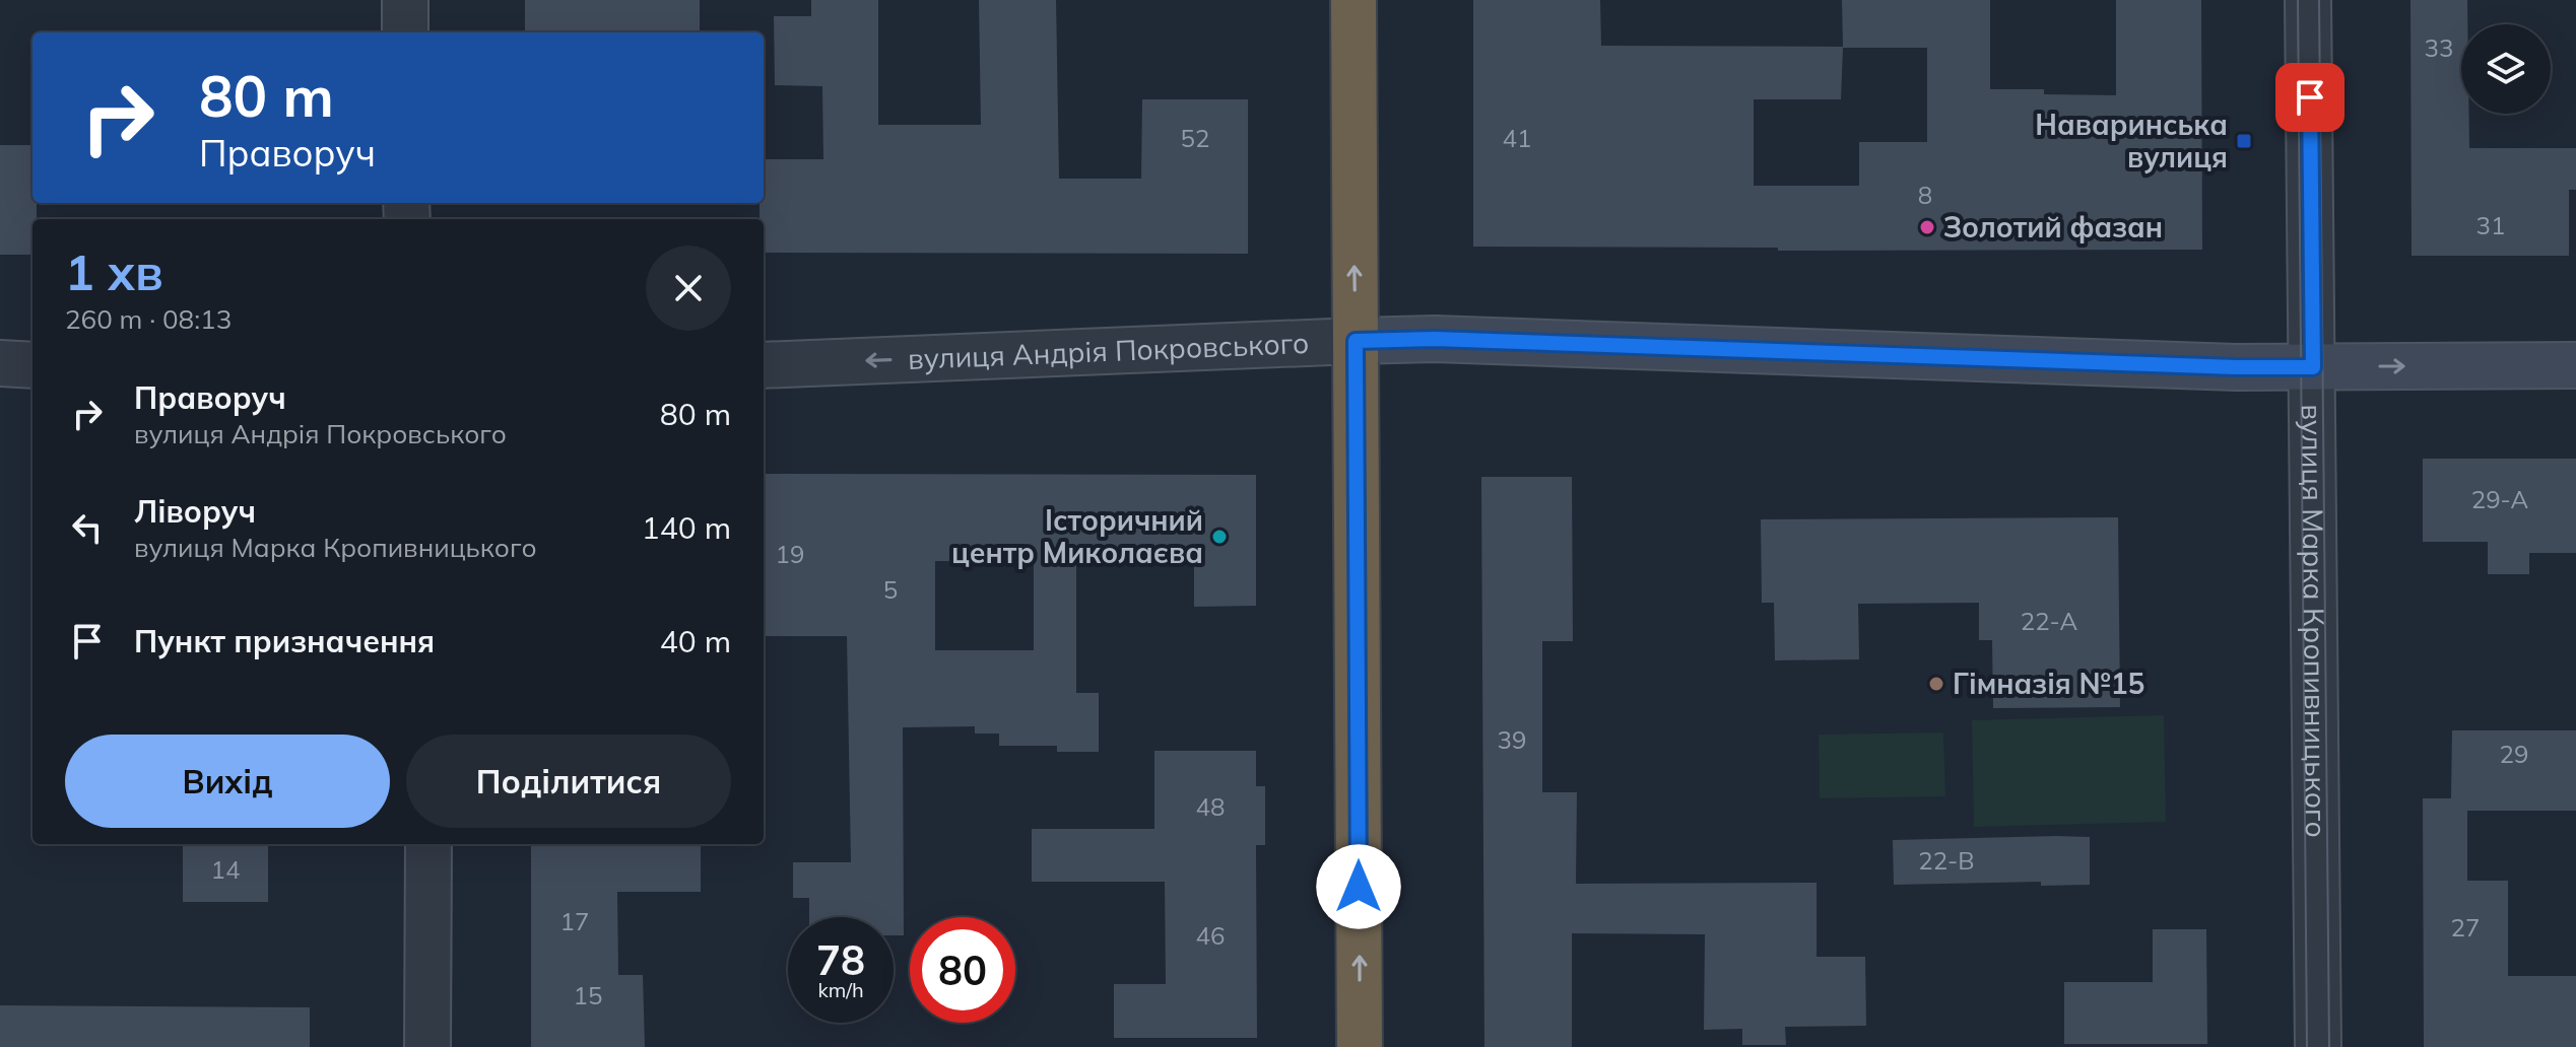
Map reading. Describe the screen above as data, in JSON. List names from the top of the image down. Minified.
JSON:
{"streets":{"street":["вулиця Андрія Покровського","вулиця Марка Кропивницького"]},"crossings":[["вулиця Андрія Покровського","вулиця Марка Кропивницького"]],"places":{"transit":["Наваринська вулиця"],"other":["Золотий фазан","Історичний центр Миколаєва","Гімназія №15"]},"house_numbers":["33","52","41","8","31","29-А","19","5","22-А","39","29","48","22-В","14","17","27","46","15"],"page":{"turn":["80 m","Праворуч"],"heading":["1 хв","260 m · 08:13"],"list":[{"name":"Праворуч","note":"вулиця Андрія Покровського","value":"80 m"},{"name":"Ліворуч","note":"вулиця Марка Кропивницького","value":"140 m"},{"name":"Пункт призначення","value":"40 m"}],"buttons":["Вихід","Поділитися"],"speed":"78 km/h","limit":"80"}}
